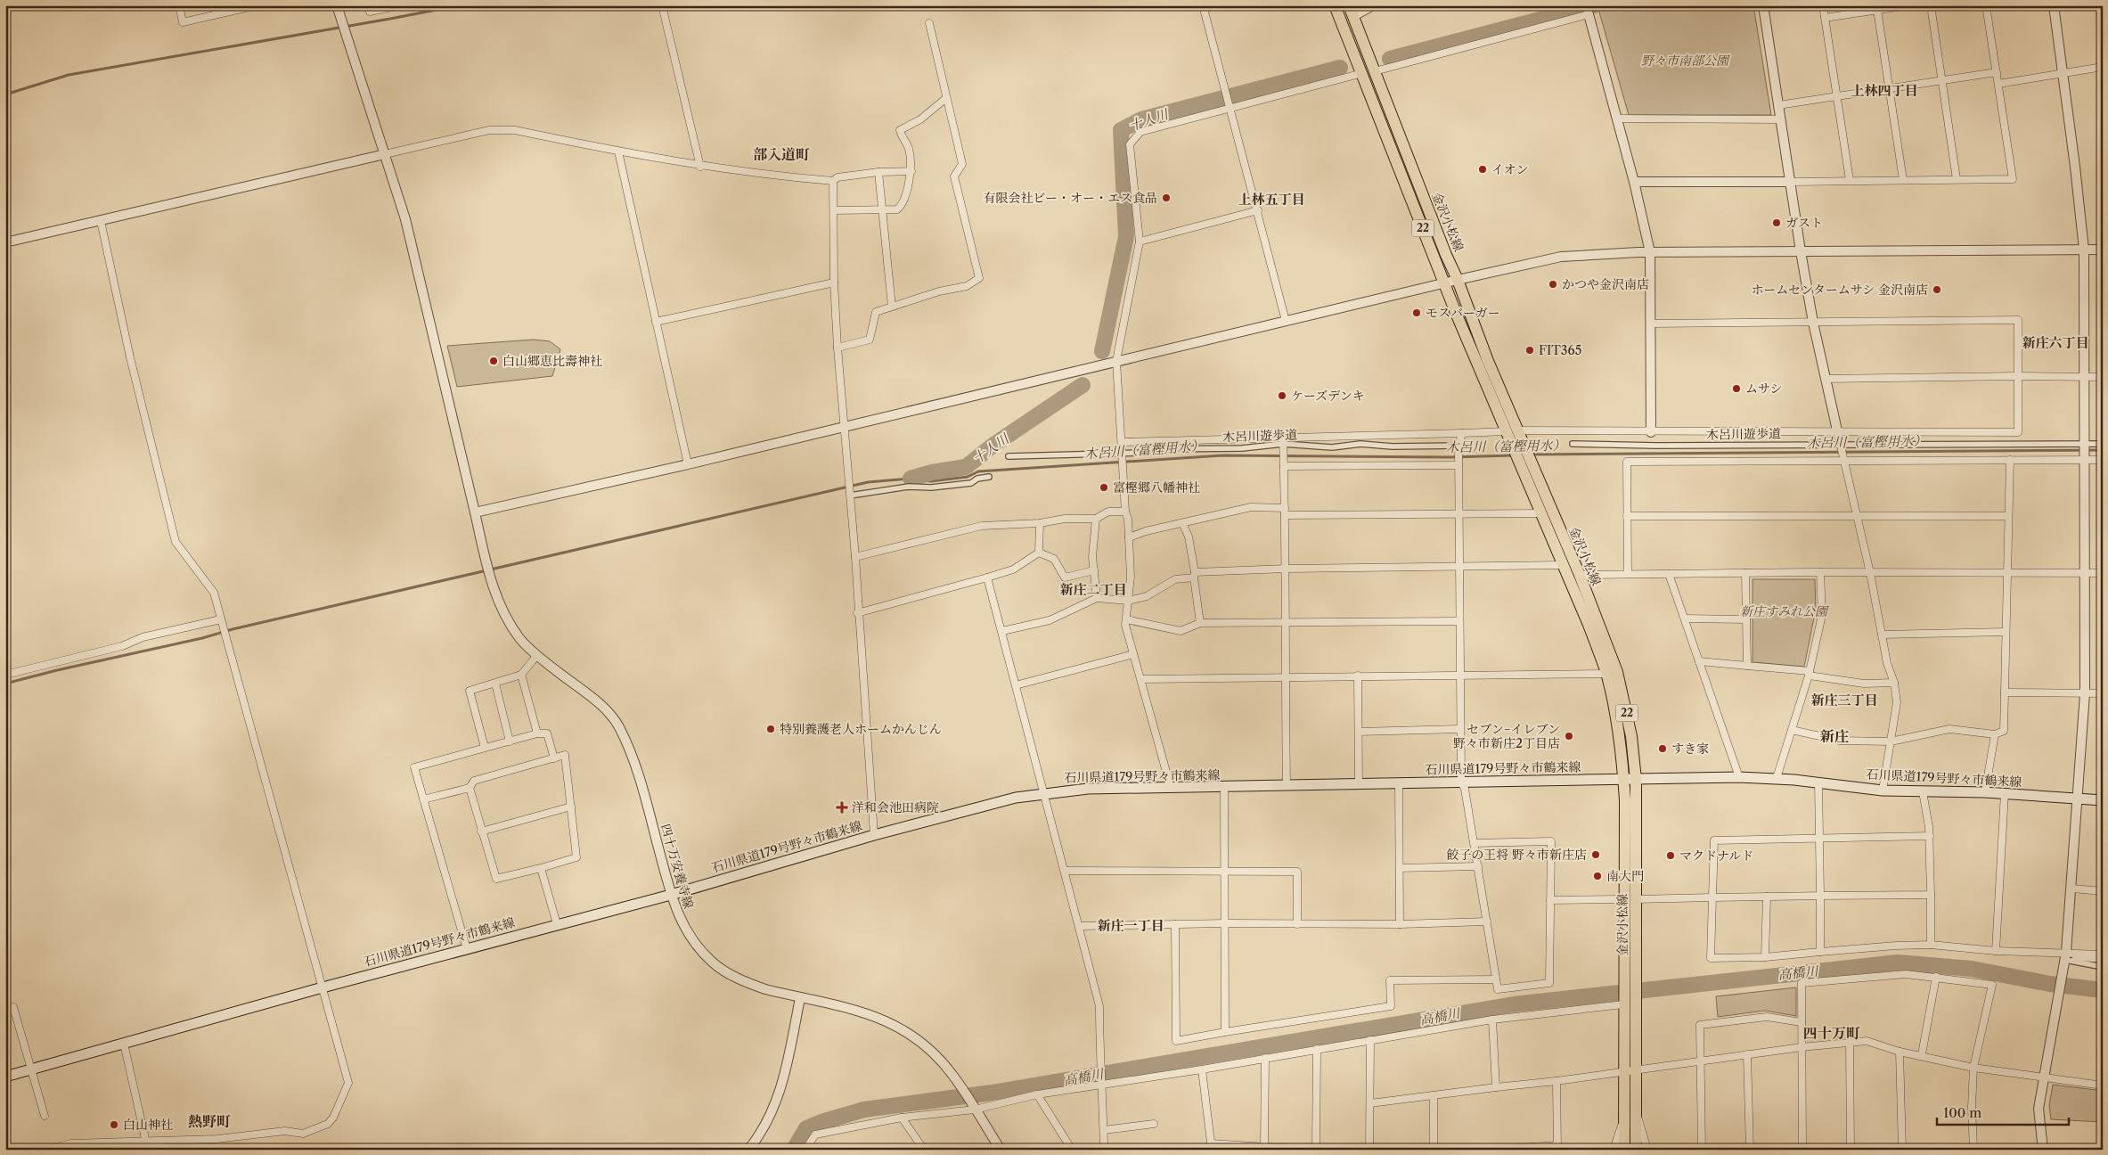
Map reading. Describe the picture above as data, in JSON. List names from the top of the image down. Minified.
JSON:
{"streets":{"main road":["金沢小松線","22","石川県道179号野々市鶴来線"],"street":["木呂川遊歩道","四十万安養寺線"]},"crossings":[["金沢小松線","22"],["金沢小松線","石川県道179号野々市鶴来線"],["石川県道179号野々市鶴来線","四十万安養寺線"]],"districts":["上林四丁目","部入道町","上林五丁目","新庄六丁目","新庄二丁目","新庄三丁目","新庄","新庄一丁目","四十万町","熱野町"],"water":["十人川","木呂川（富樫用水）","高橋川"],"parks":["野々市南部公園","新庄すみれ公園"],"places":{"other":["イオン","有限会社ビー・オー・エス食品","ガスト","かつや金沢南店","ホームセンタームサシ 金沢南店","モスバーガー","FIT365","白山郷恵比壽神社","ムサシ","ケーズデンキ","富樫郷八幡神社","特別養護老人ホームかんじん","セブン−イレブン 野々市新庄2丁目店","すき家","餃子の王将 野々市新庄店","マクドナルド","南大門","白山神社"],"health":["洋和会池田病院"]},"scale_bar":"100 m"}
